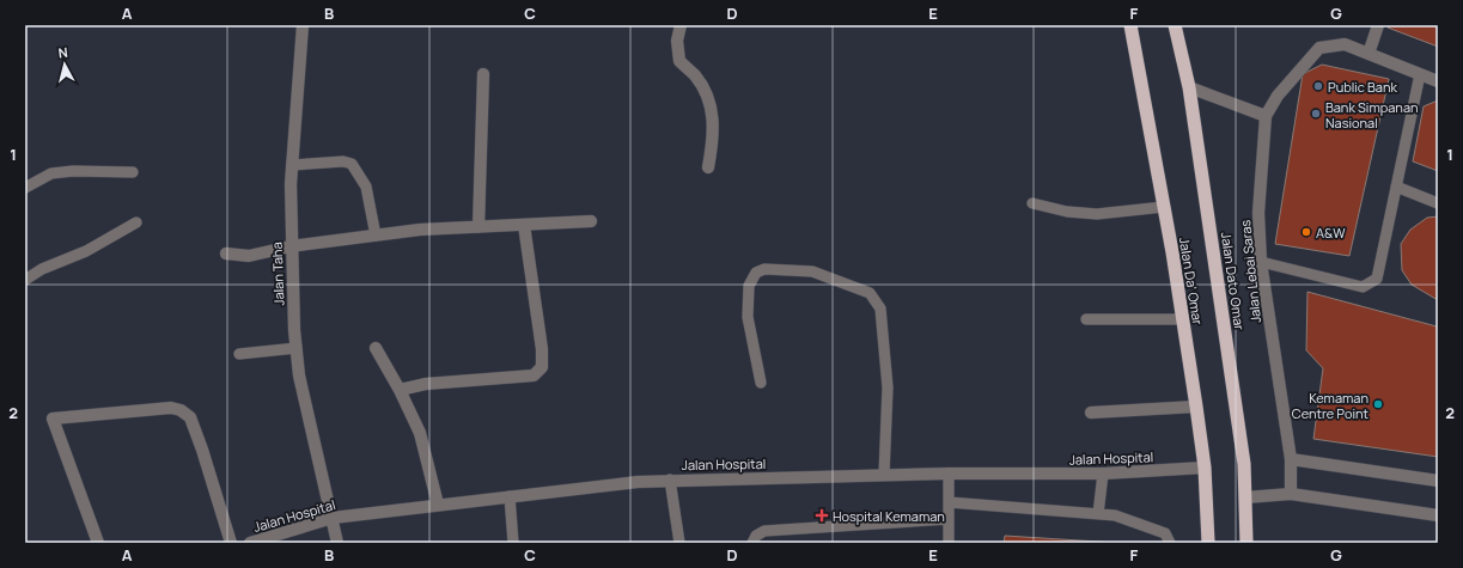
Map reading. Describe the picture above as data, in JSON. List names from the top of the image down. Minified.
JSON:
{"streets":{"highway":["Jalan Da' Omar","Jalan Dato Omar"],"street":["Jalan Lebai Saras","Jalan Taha","Jalan Hospital"]},"crossings":[["Jalan Taha","Jalan Hospital"],["Jalan Da' Omar","Jalan Hospital"]],"places":{"other":["Public Bank","Bank Simpanan Nasional","A&W","Kemaman Centre Point"],"health":["Hospital Kemaman"]},"north":"top","grid":{"columns":["A","B","C","D","E","F","G"],"rows":["1","2"]}}
